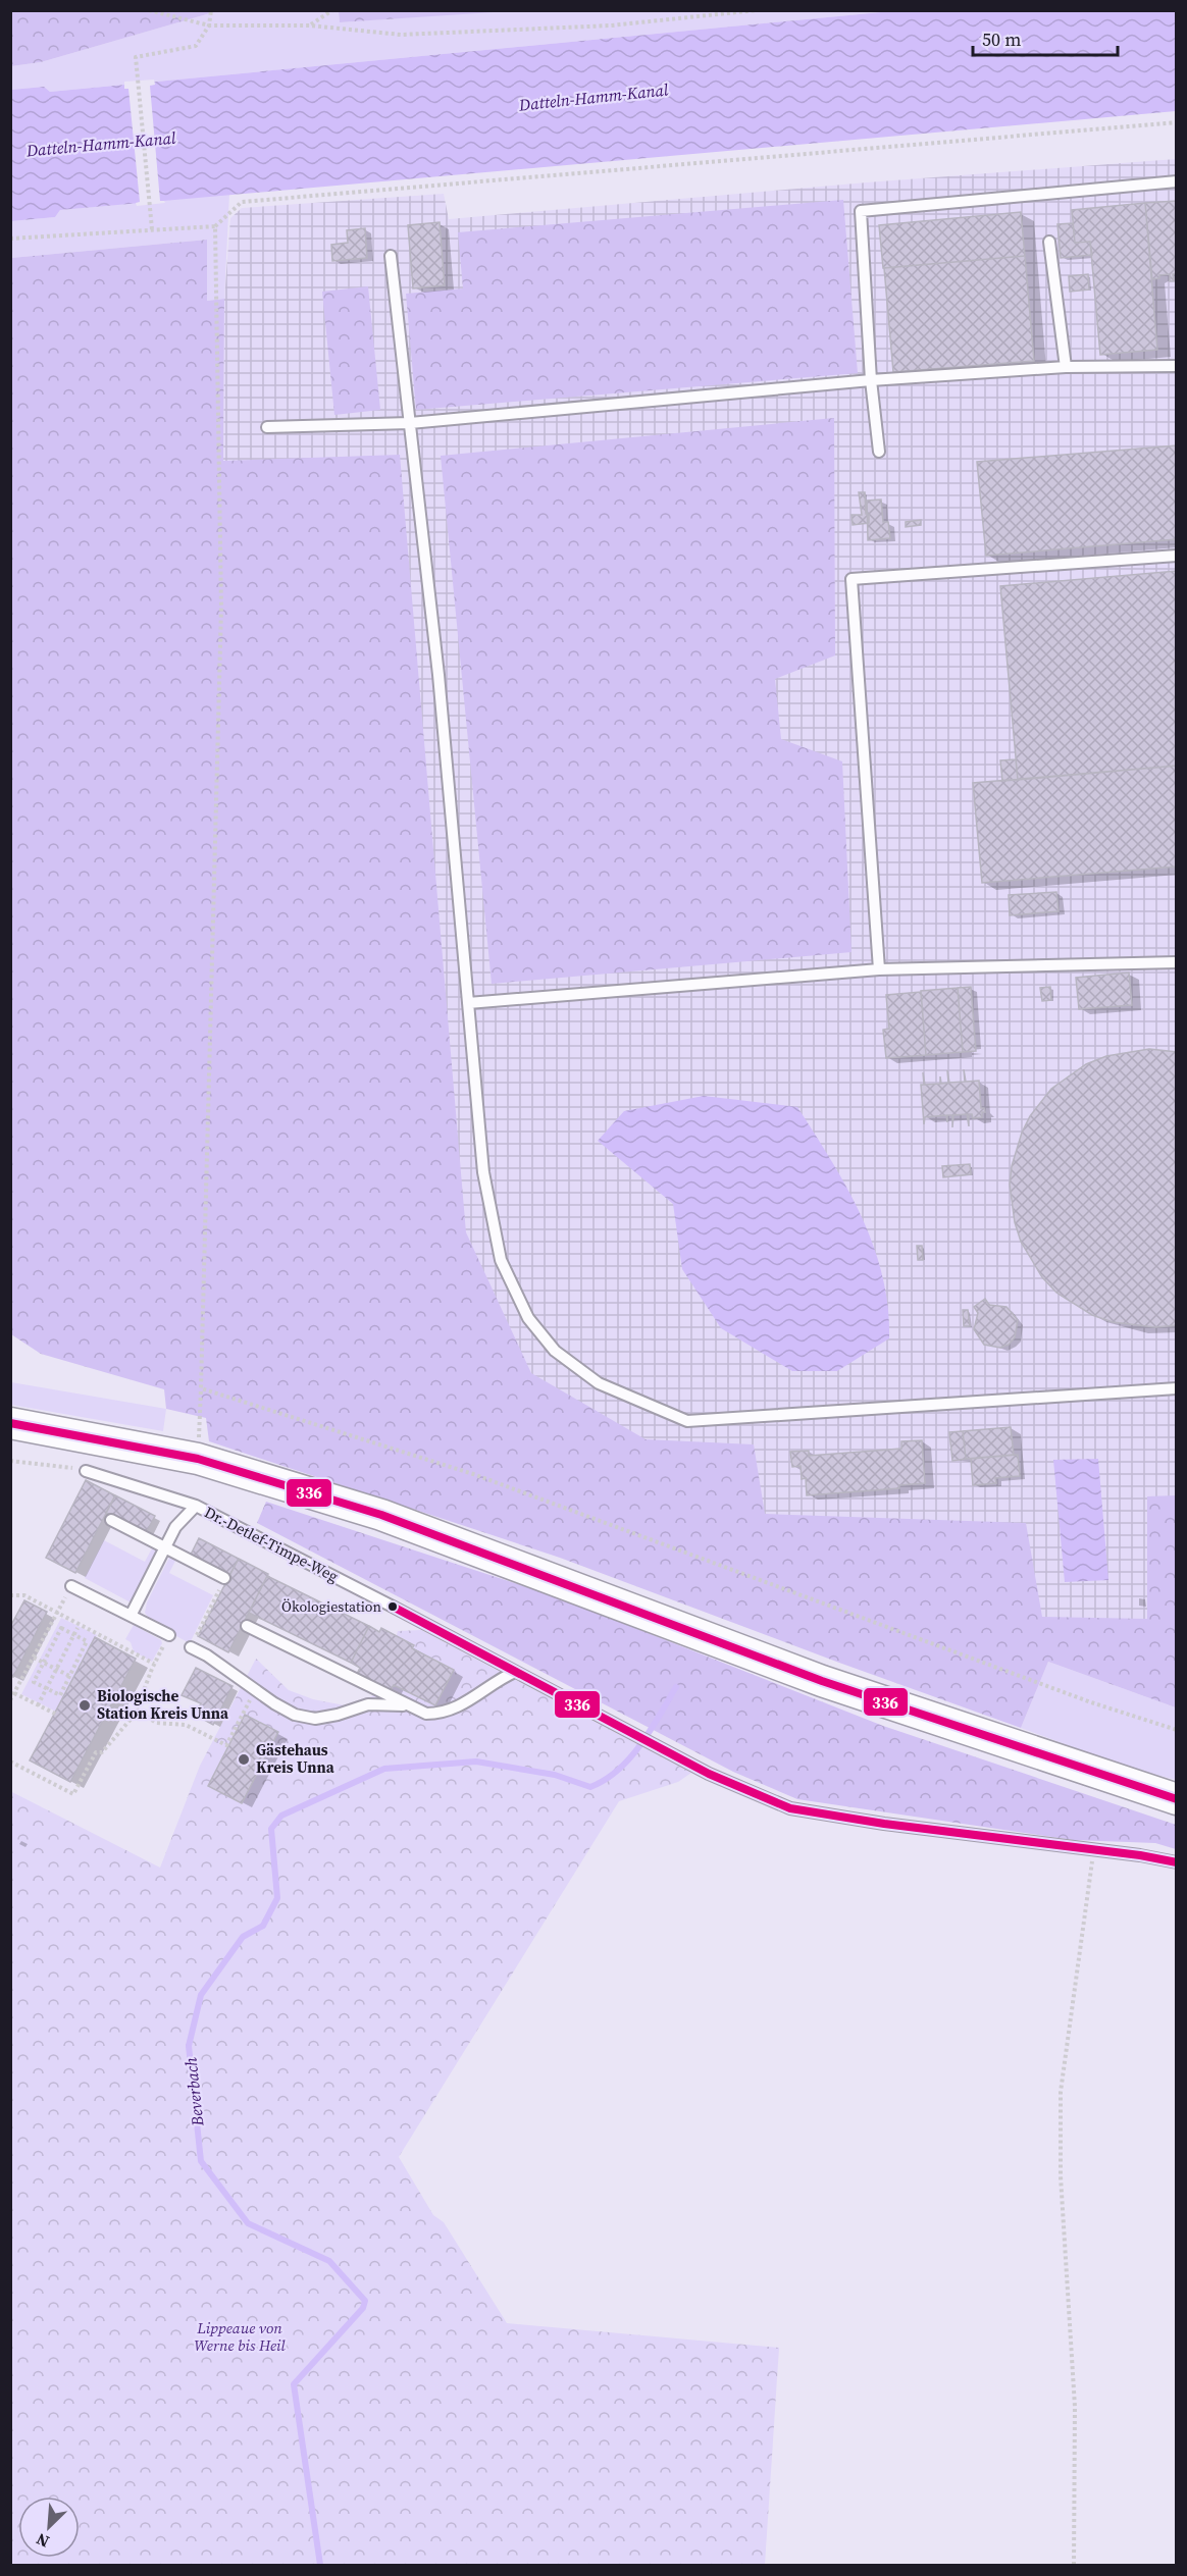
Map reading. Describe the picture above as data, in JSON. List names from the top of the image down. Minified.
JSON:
{"streets":{"lane":["Dr.-Detlef-Timpe-Weg"]},"water":["Datteln-Hamm-Kanal","Beverbach"],"parks":["Lippeaue von Werne bis Heil"],"places":["Ökologiestation","Biologische Station Kreis Unna","Gästehaus Kreis Unna"],"lines":["transit line 336"],"scale_bar":"50 m","north":"bottom left"}
